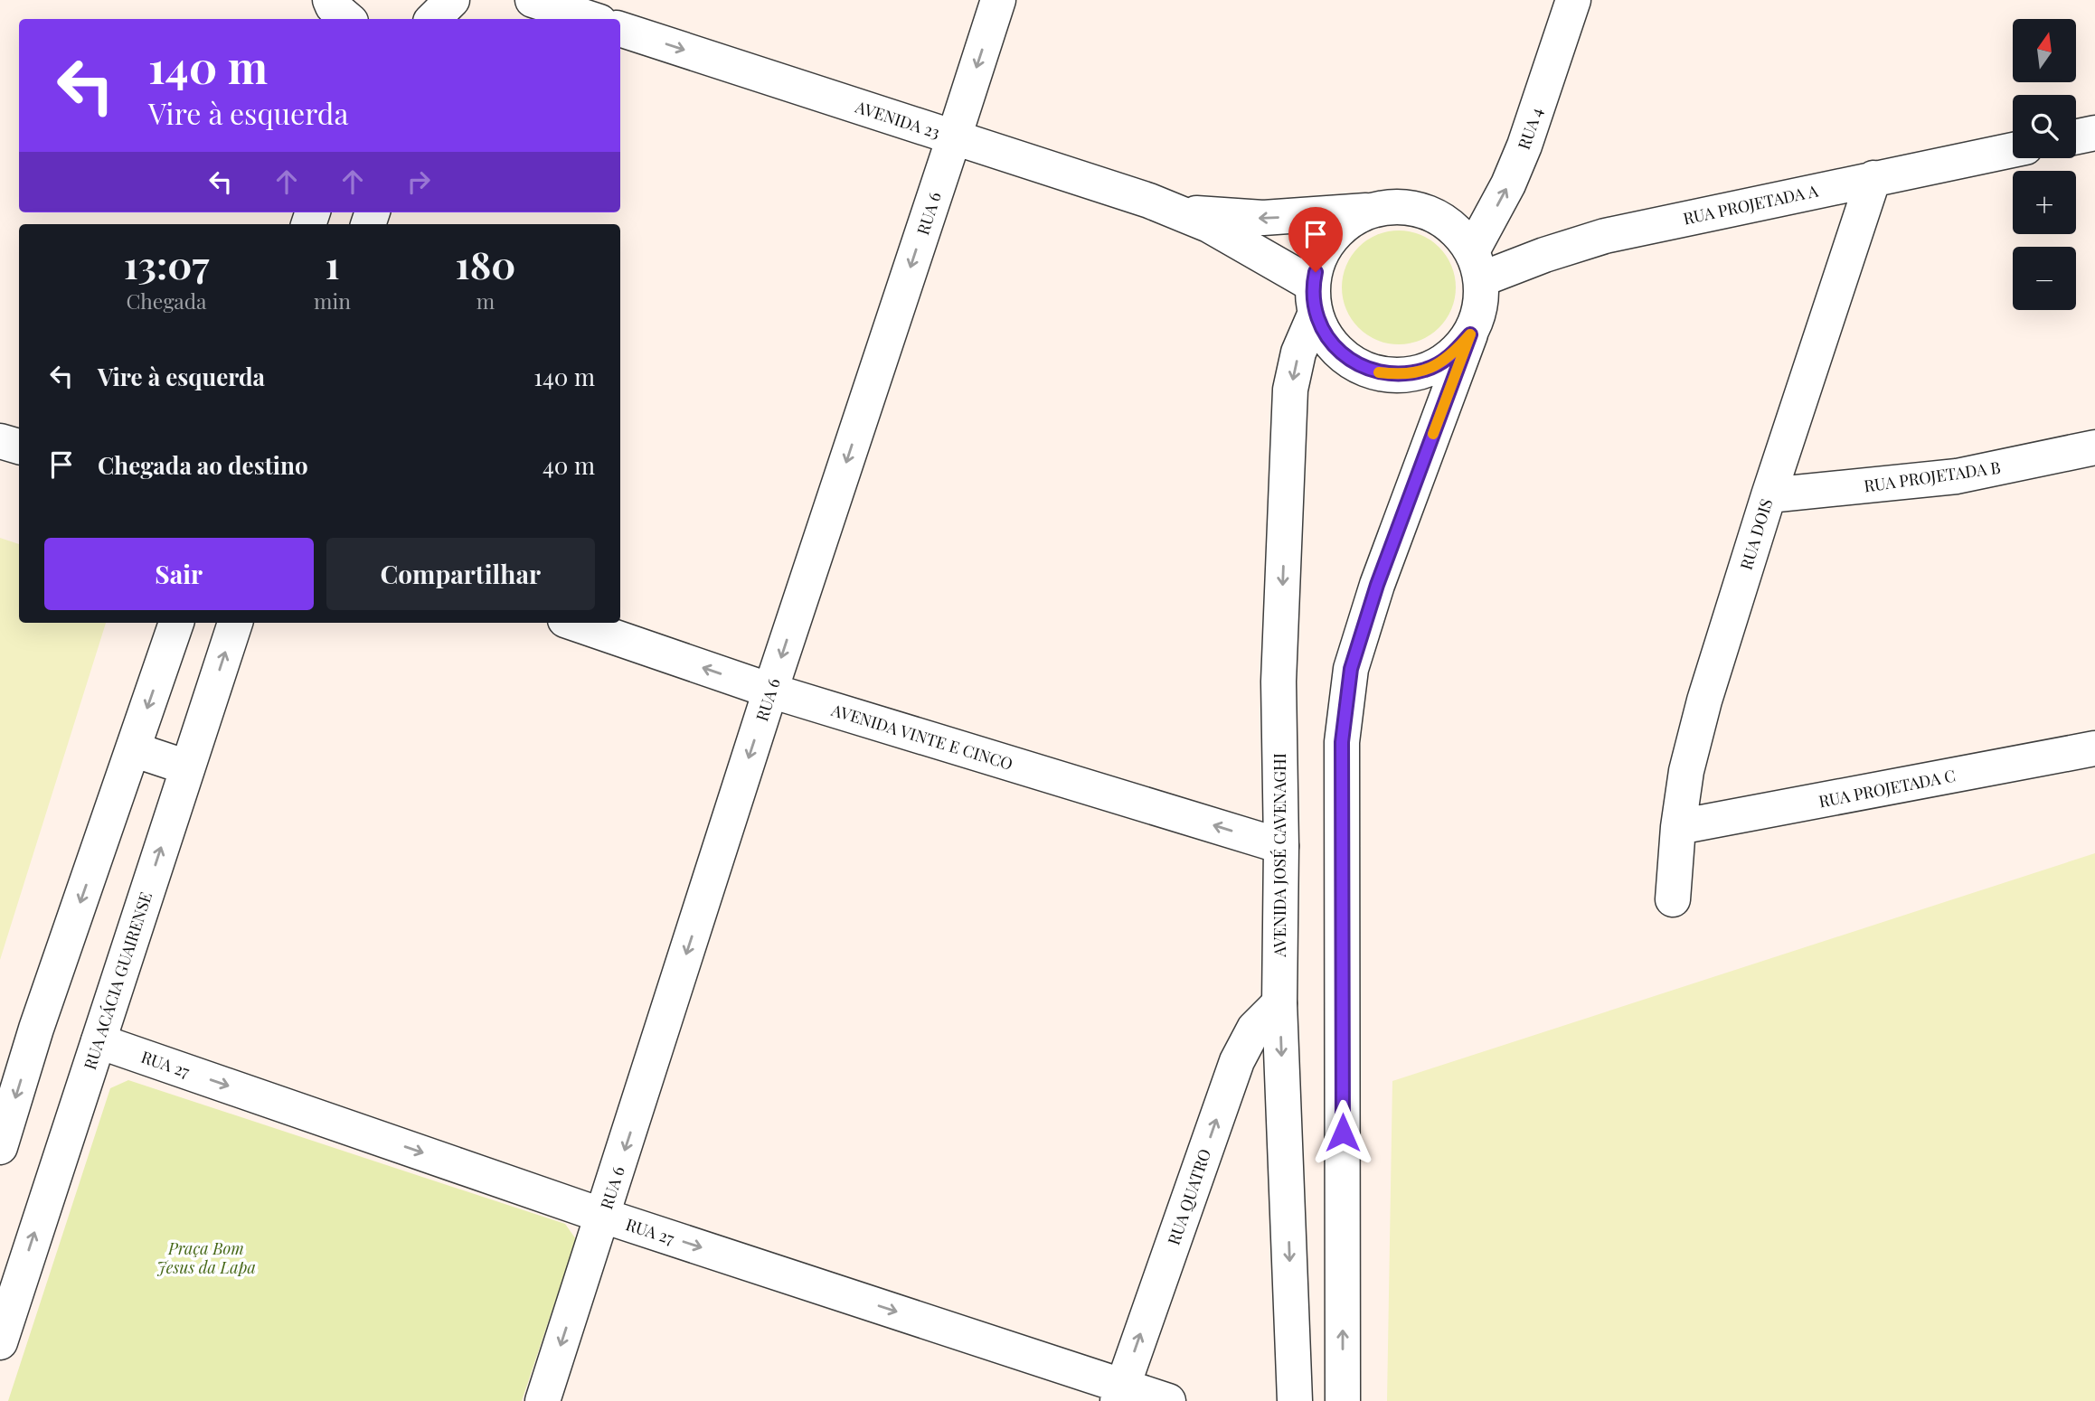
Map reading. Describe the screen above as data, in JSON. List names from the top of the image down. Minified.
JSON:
{"streets":{"street":["AVENIDA 23","RUA 4","RUA PROJETADA A","RUA 6","RUA PROJETADA B","RUA DOIS","AVENIDA VINTE E CINCO","RUA PROJETADA C","AVENIDA JOSÉ CAVENAGHI","RUA ACÁCIA GUAIRENSE","RUA 27","RUA QUATRO"]},"crossings":[["AVENIDA 23","RUA 4"],["AVENIDA 23","RUA PROJETADA A"],["AVENIDA 23","RUA 6"],["AVENIDA 23","AVENIDA JOSÉ CAVENAGHI"],["RUA 4","RUA PROJETADA A"],["RUA 4","AVENIDA JOSÉ CAVENAGHI"],["RUA PROJETADA A","RUA DOIS"],["RUA PROJETADA A","AVENIDA JOSÉ CAVENAGHI"],["RUA 6","AVENIDA VINTE E CINCO"],["RUA 6","RUA 27"],["RUA PROJETADA B","RUA DOIS"],["RUA DOIS","RUA PROJETADA C"],["AVENIDA VINTE E CINCO","AVENIDA JOSÉ CAVENAGHI"],["AVENIDA JOSÉ CAVENAGHI","RUA QUATRO"],["RUA ACÁCIA GUAIRENSE","RUA 27"],["RUA 27","RUA QUATRO"]],"one_way":["RUA 4","RUA 6","AVENIDA VINTE E CINCO","RUA 27"],"parks":["Praça Bom Jesus da Lapa"],"north":"top","page":{"map_buttons":["+","−"],"turn":["140 m","Vire à esquerda"],"eta":["13:07","Chegada","1","min","180","m"],"list":[{"name":"Vire à esquerda","value":"140 m"},{"name":"Chegada ao destino","value":"40 m"}],"buttons":["Sair","Compartilhar"]}}
